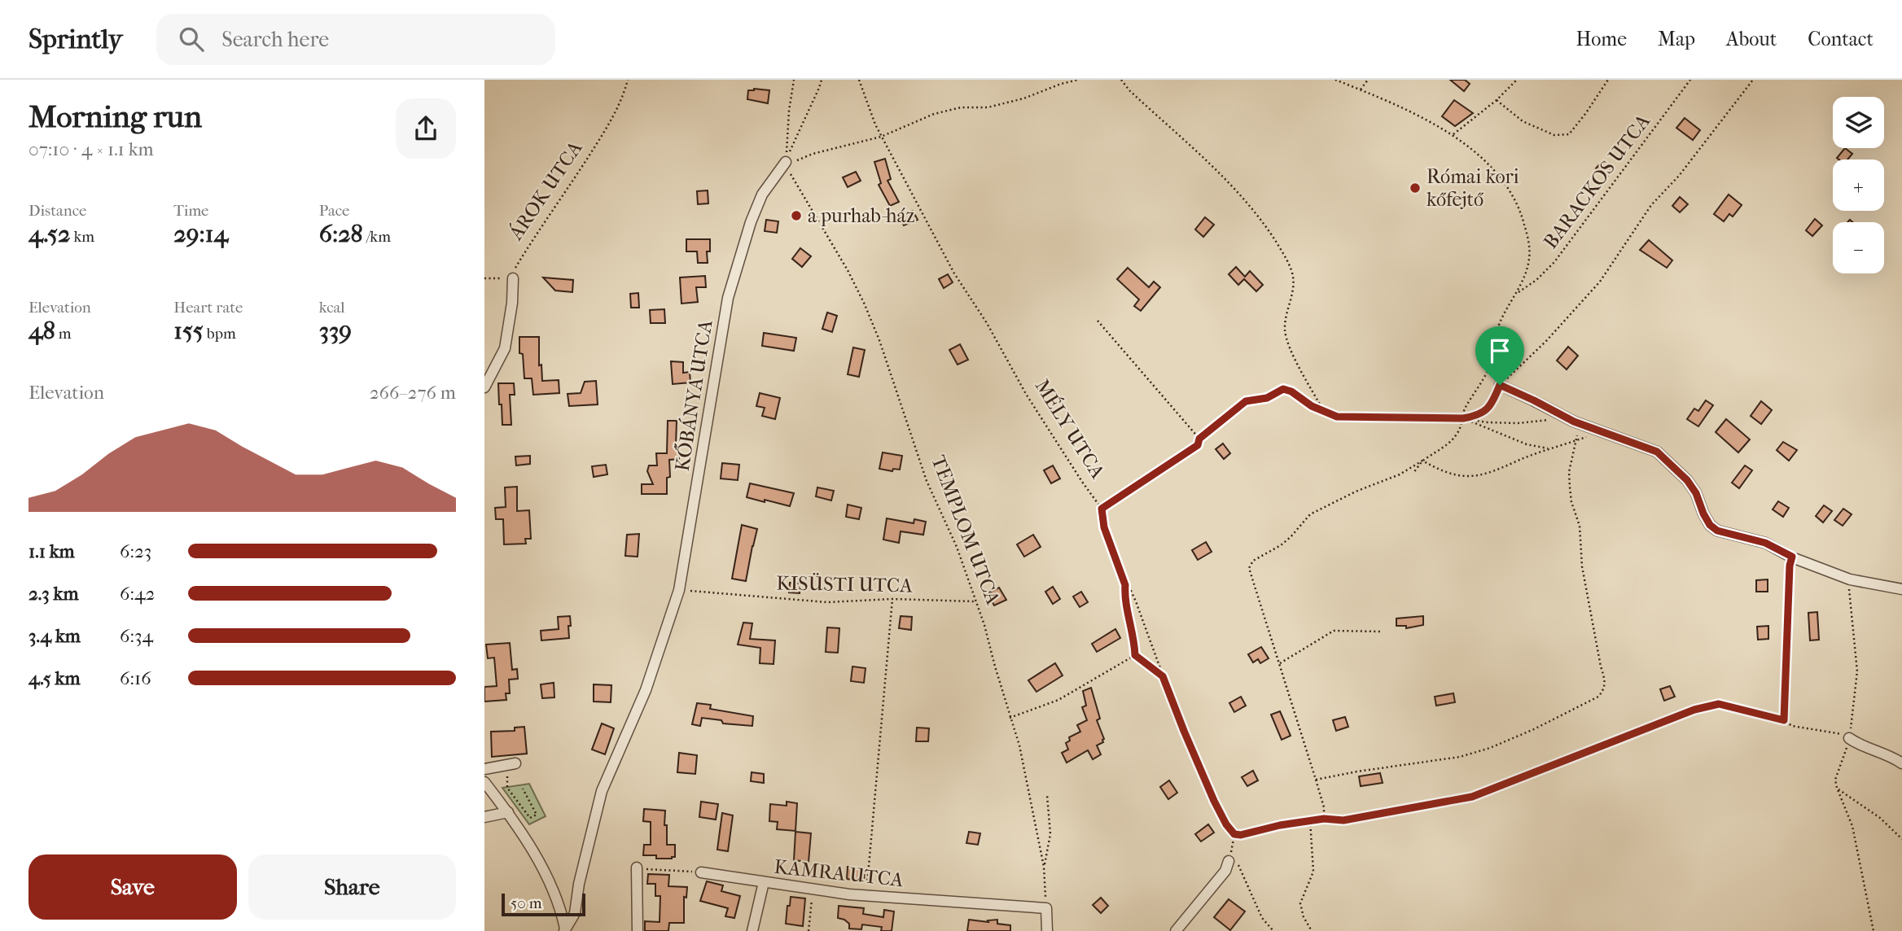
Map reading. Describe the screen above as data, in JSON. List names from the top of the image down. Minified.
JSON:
{"streets":{"street":["KŐBÁNYA UTCA","KAMRA UTCA"],"path":["BARACKOS UTCA","ÁROK UTCA","MÉLY UTCA","TEMPLOM UTCA","KISÜSTI UTCA"]},"crossings":[["KŐBÁNYA UTCA","TEMPLOM UTCA"],["KŐBÁNYA UTCA","KISÜSTI UTCA"],["TEMPLOM UTCA","KISÜSTI UTCA"],["TEMPLOM UTCA","KAMRA UTCA"]],"places":["Római kori kőfejtő","a purhab-ház"],"scale_bar":"50 m","page":{"header":"Sprintly","search":"Search here","nav":["Home","Map","About","Contact"],"heading":["Morning run","07:10 · 4 × 1.1 km"],"map_buttons":["+","−"],"stats":[["Distance","4.52 km"],["Time","29:14"],["Pace","6:28 /km"],["Elevation","48 m"],["Heart rate","155 bpm"],["kcal","339"]],"chart":["Elevation","266–276 m"],"list":[{"name":"1.1 km","note":"6:23"},{"name":"2.3 km","note":"6:42"},{"name":"3.4 km","note":"6:34"},{"name":"4.5 km","note":"6:16"}],"buttons":["Save","Share"],"scale":"50 m"}}
